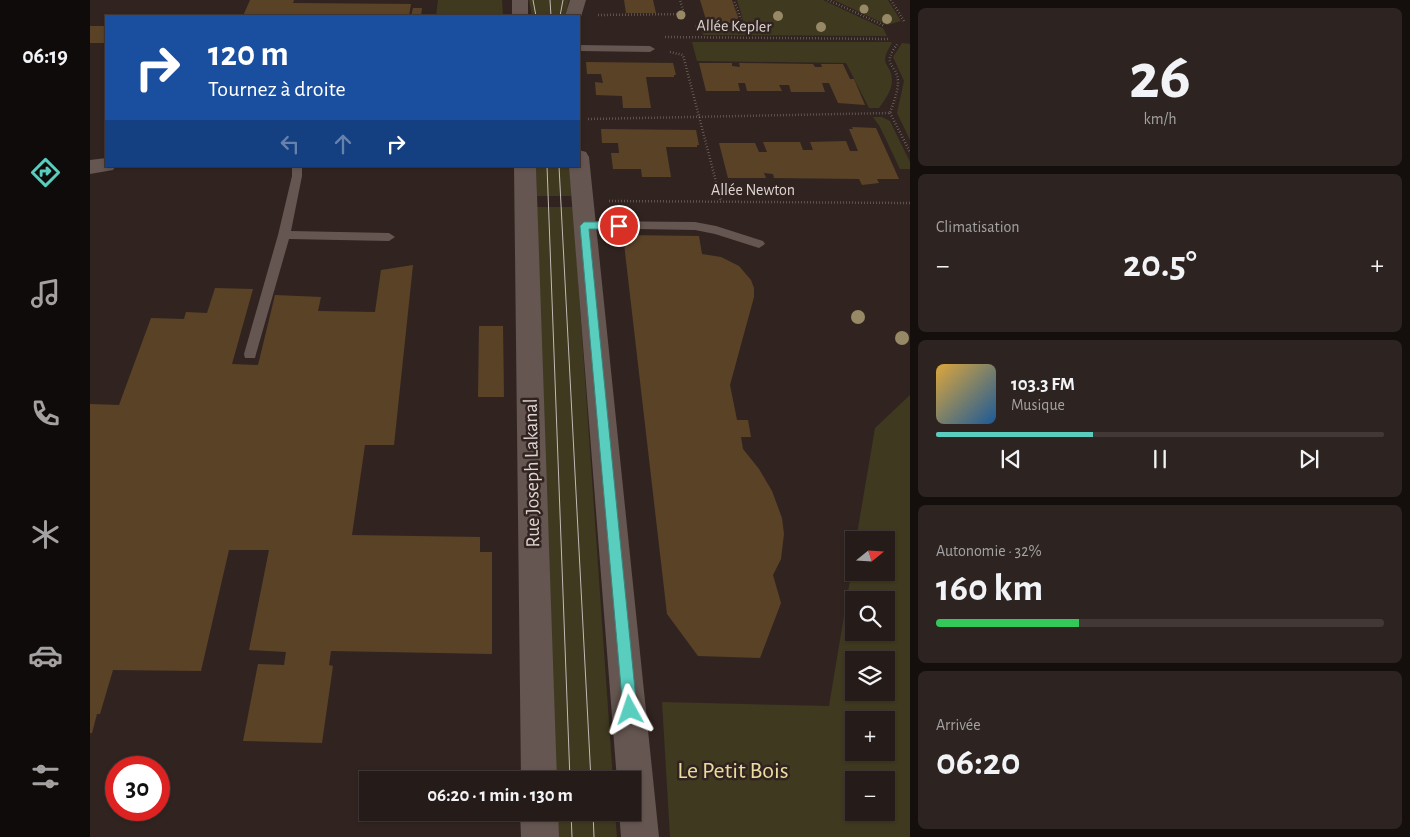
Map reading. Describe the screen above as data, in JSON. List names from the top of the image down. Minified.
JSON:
{"streets":{"street":["Rue Joseph Lakanal"],"path":["Allée Kepler","Allée Newton"]},"parks":["Le Petit Bois"],"north":"right","page":{"tabs":"06:19","tile":[["26","km/h"],"Climatisation",["Autonomie · 32%","160 km"],["Arrivée","06:20"]],"turn":["120 m","Tournez à droite"],"heat":["−","20.5°","+"],"song":["103.3 FM","Musique"],"map_buttons":["+","−"],"limit":"30","trip":"06:20 · 1 min · 130 m"}}
